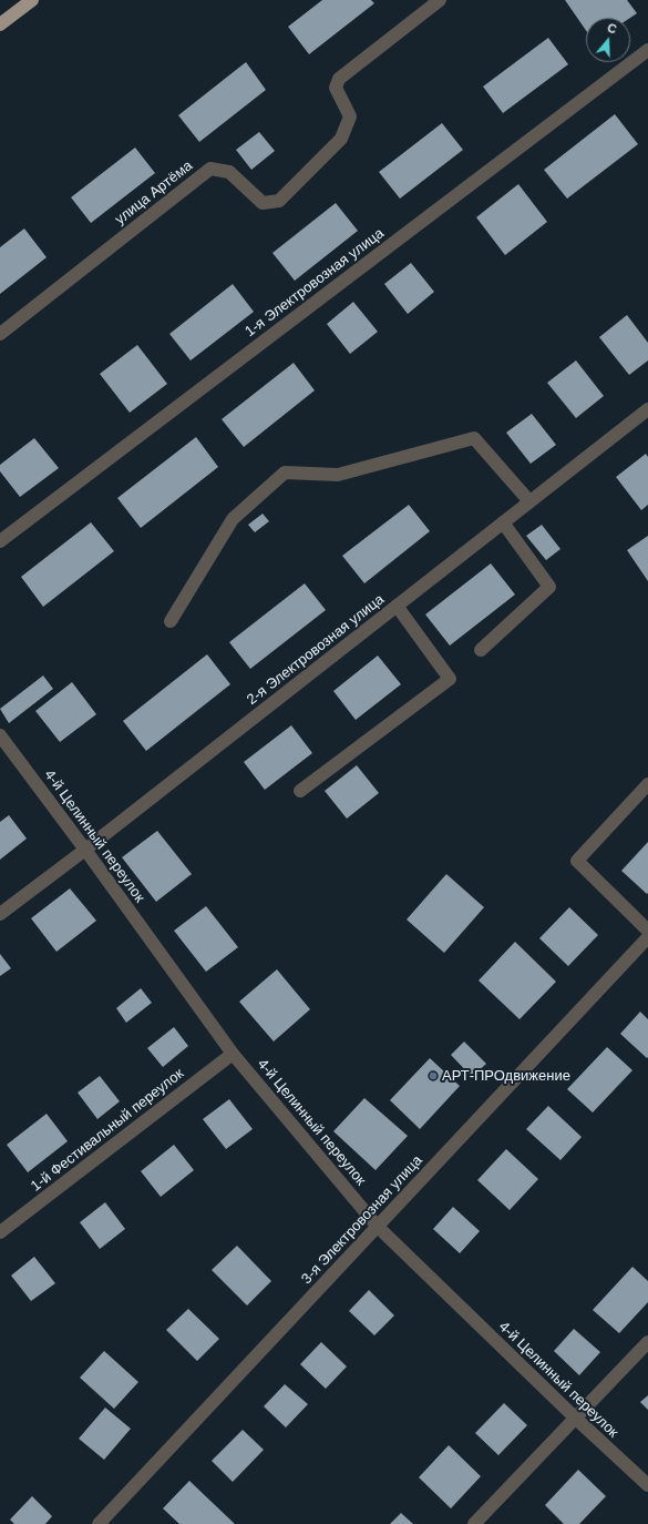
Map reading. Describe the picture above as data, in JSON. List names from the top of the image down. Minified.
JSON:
{"streets":{"street":["улица Артёма","1-я Электровозная улица","2-я Электровозная улица","4-й Целинный переулок","1-й Фестивальный переулок","3-я Электровозная улица"]},"crossings":[["2-я Электровозная улица","4-й Целинный переулок"],["4-й Целинный переулок","1-й Фестивальный переулок"],["4-й Целинный переулок","3-я Электровозная улица"]],"places":["АРТ-ПРОдвижение"],"north":"top"}
